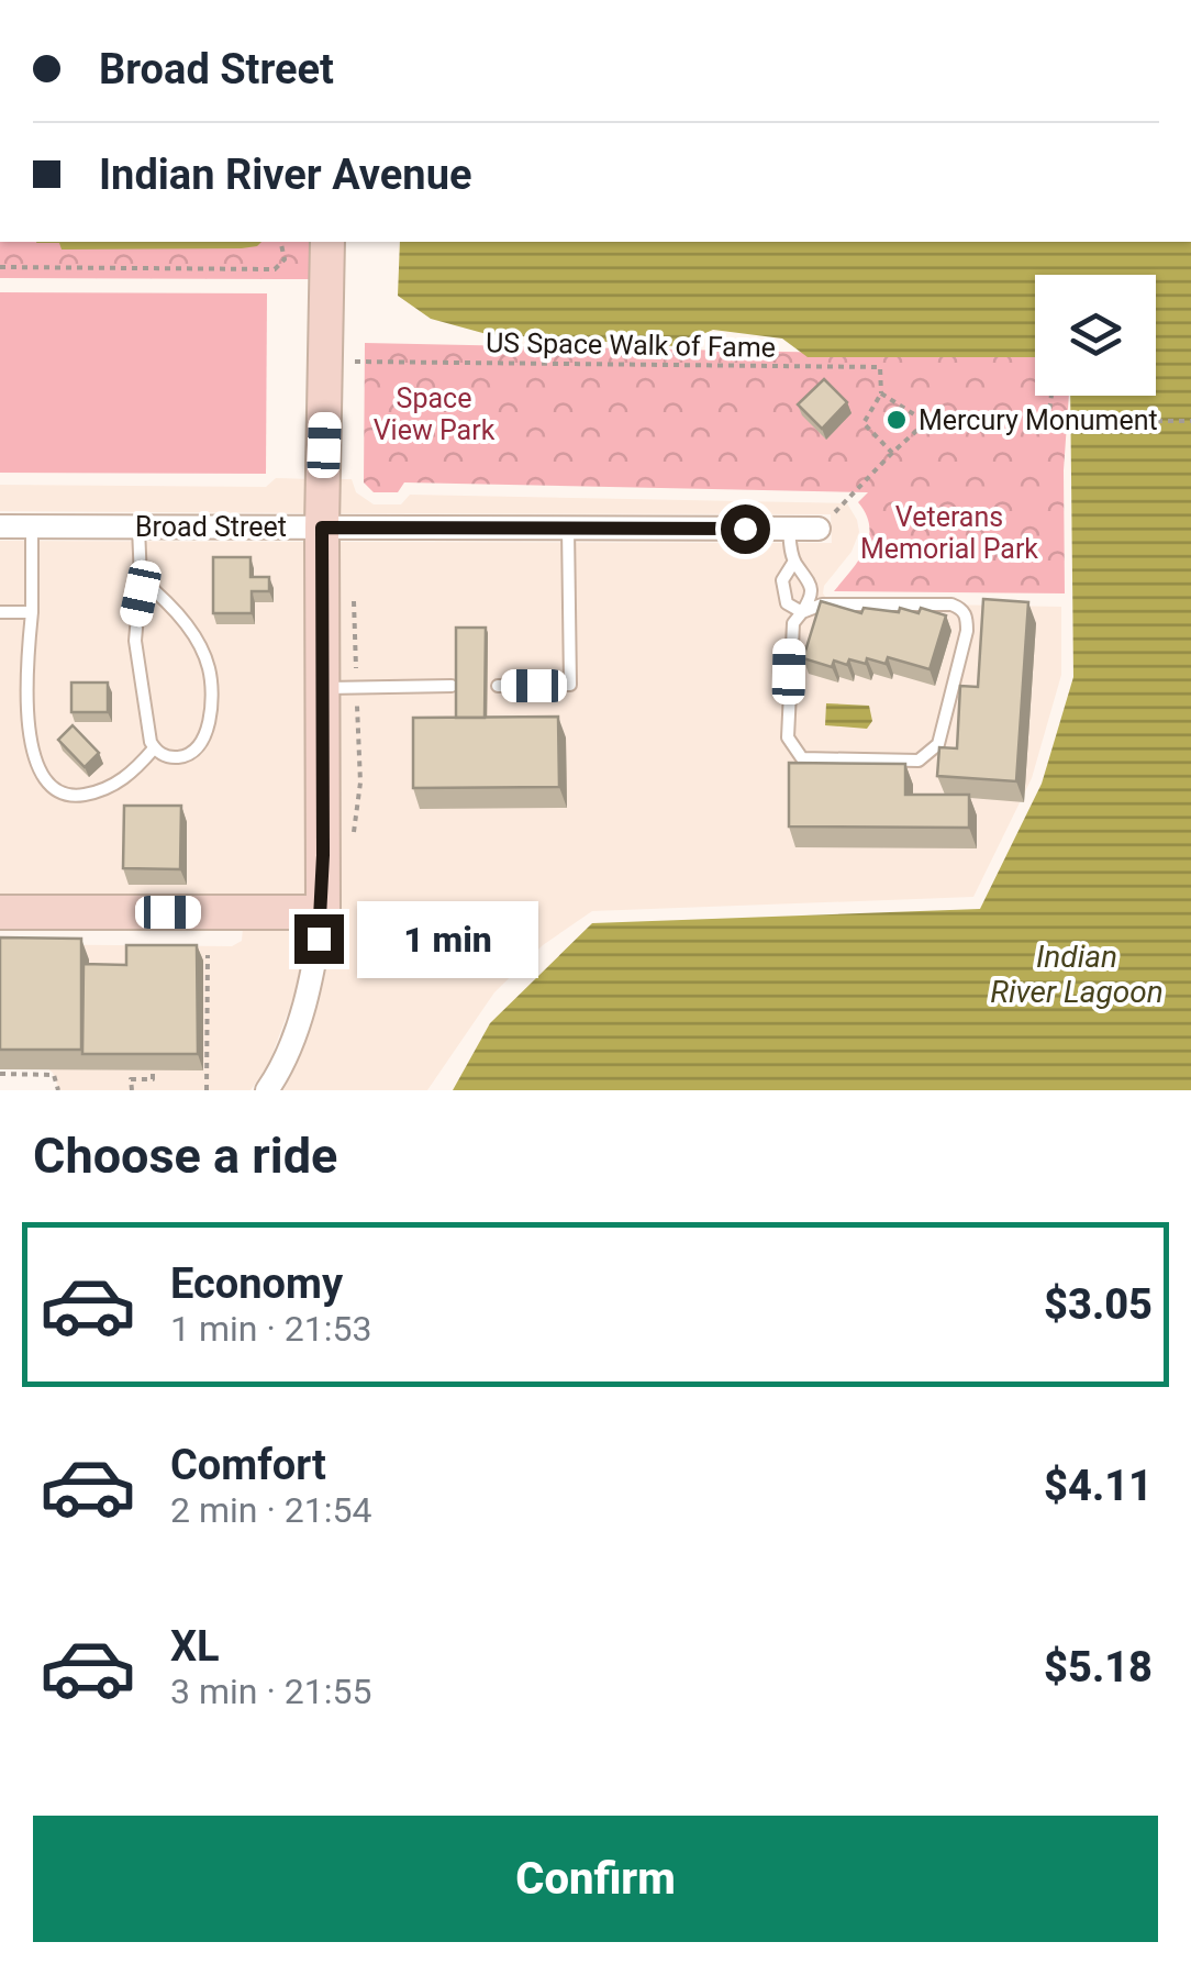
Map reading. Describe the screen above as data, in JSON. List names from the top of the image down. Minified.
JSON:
{"streets":{"street":["Broad Street"],"path":["US Space Walk of Fame"]},"water":["Indian River Lagoon"],"parks":["Space View Park","Veterans Memorial Park"],"places":["Mercury Monument"],"page":{"banner":["Broad Street","Indian River Avenue"],"bubble":"1 min","heading":"Choose a ride","list":[{"name":"Economy","note":"1 min · 21:53","value":"$3.05"},{"name":"Comfort","note":"2 min · 21:54","value":"$4.11"},{"name":"XL","note":"3 min · 21:55","value":"$5.18"}],"buttons":"Confirm"}}
